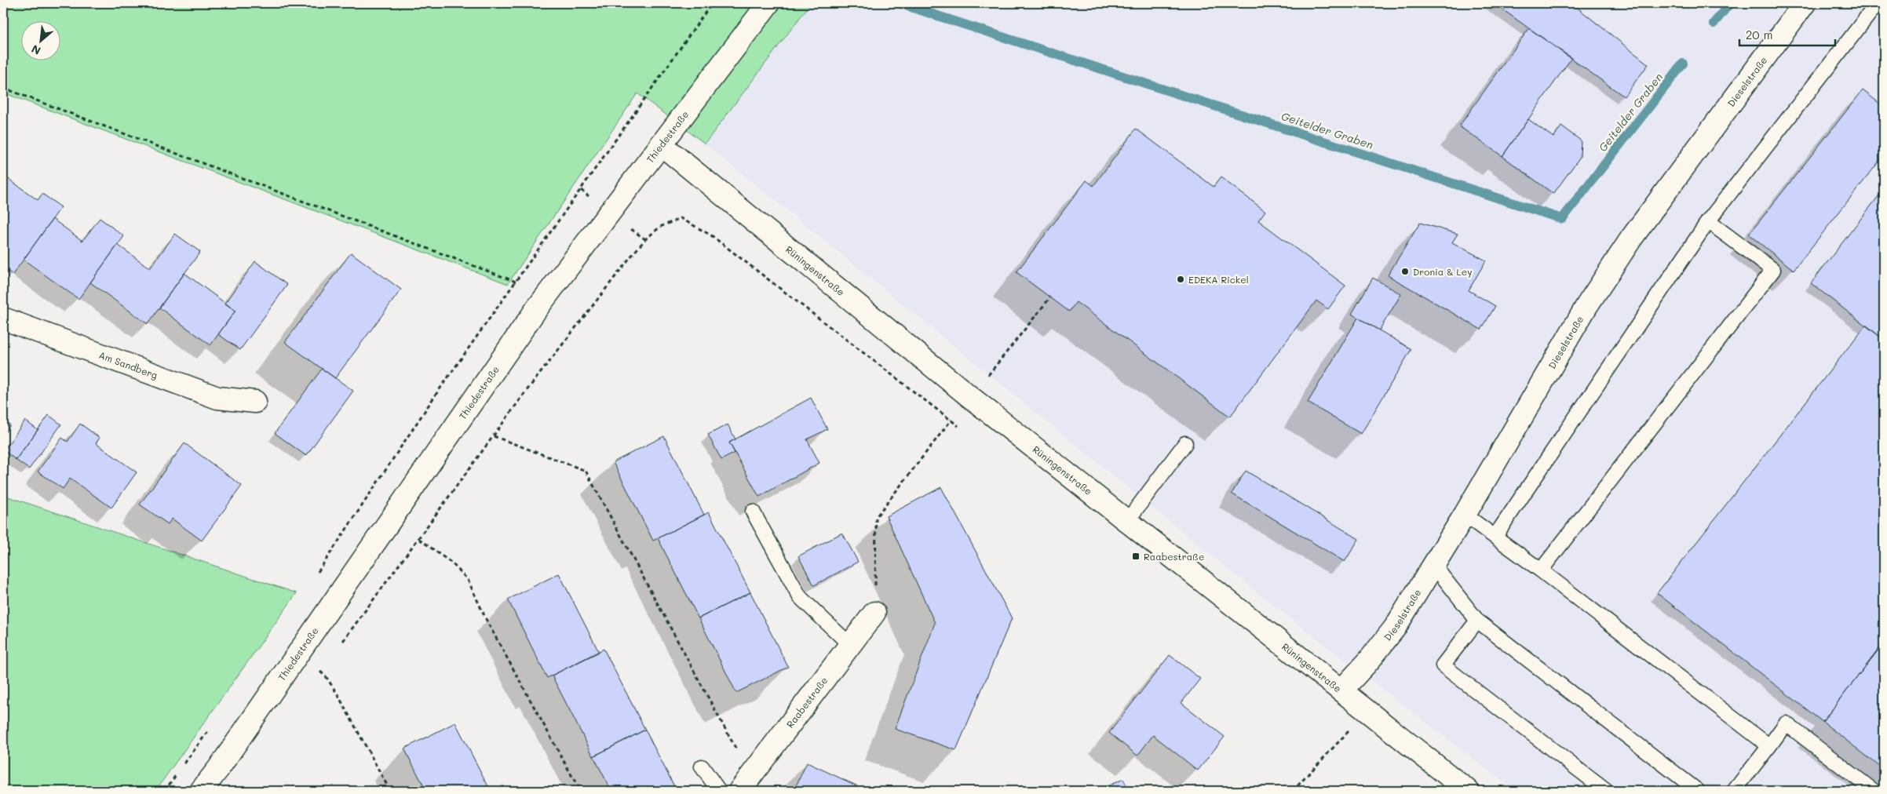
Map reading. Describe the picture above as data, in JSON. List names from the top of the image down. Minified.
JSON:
{"streets":{"street":["Dieselstraße","Thiedestraße","Rüningenstraße","Am Sandberg","Raabestraße"]},"crossings":[["Dieselstraße","Rüningenstraße"],["Thiedestraße","Rüningenstraße"]],"water":["Geitelder Graben"],"places":{"other":["Dronia & Ley","EDEKA Rickel"],"transit":["Raabestraße"]},"scale_bar":"20 m","north":"bottom left"}
